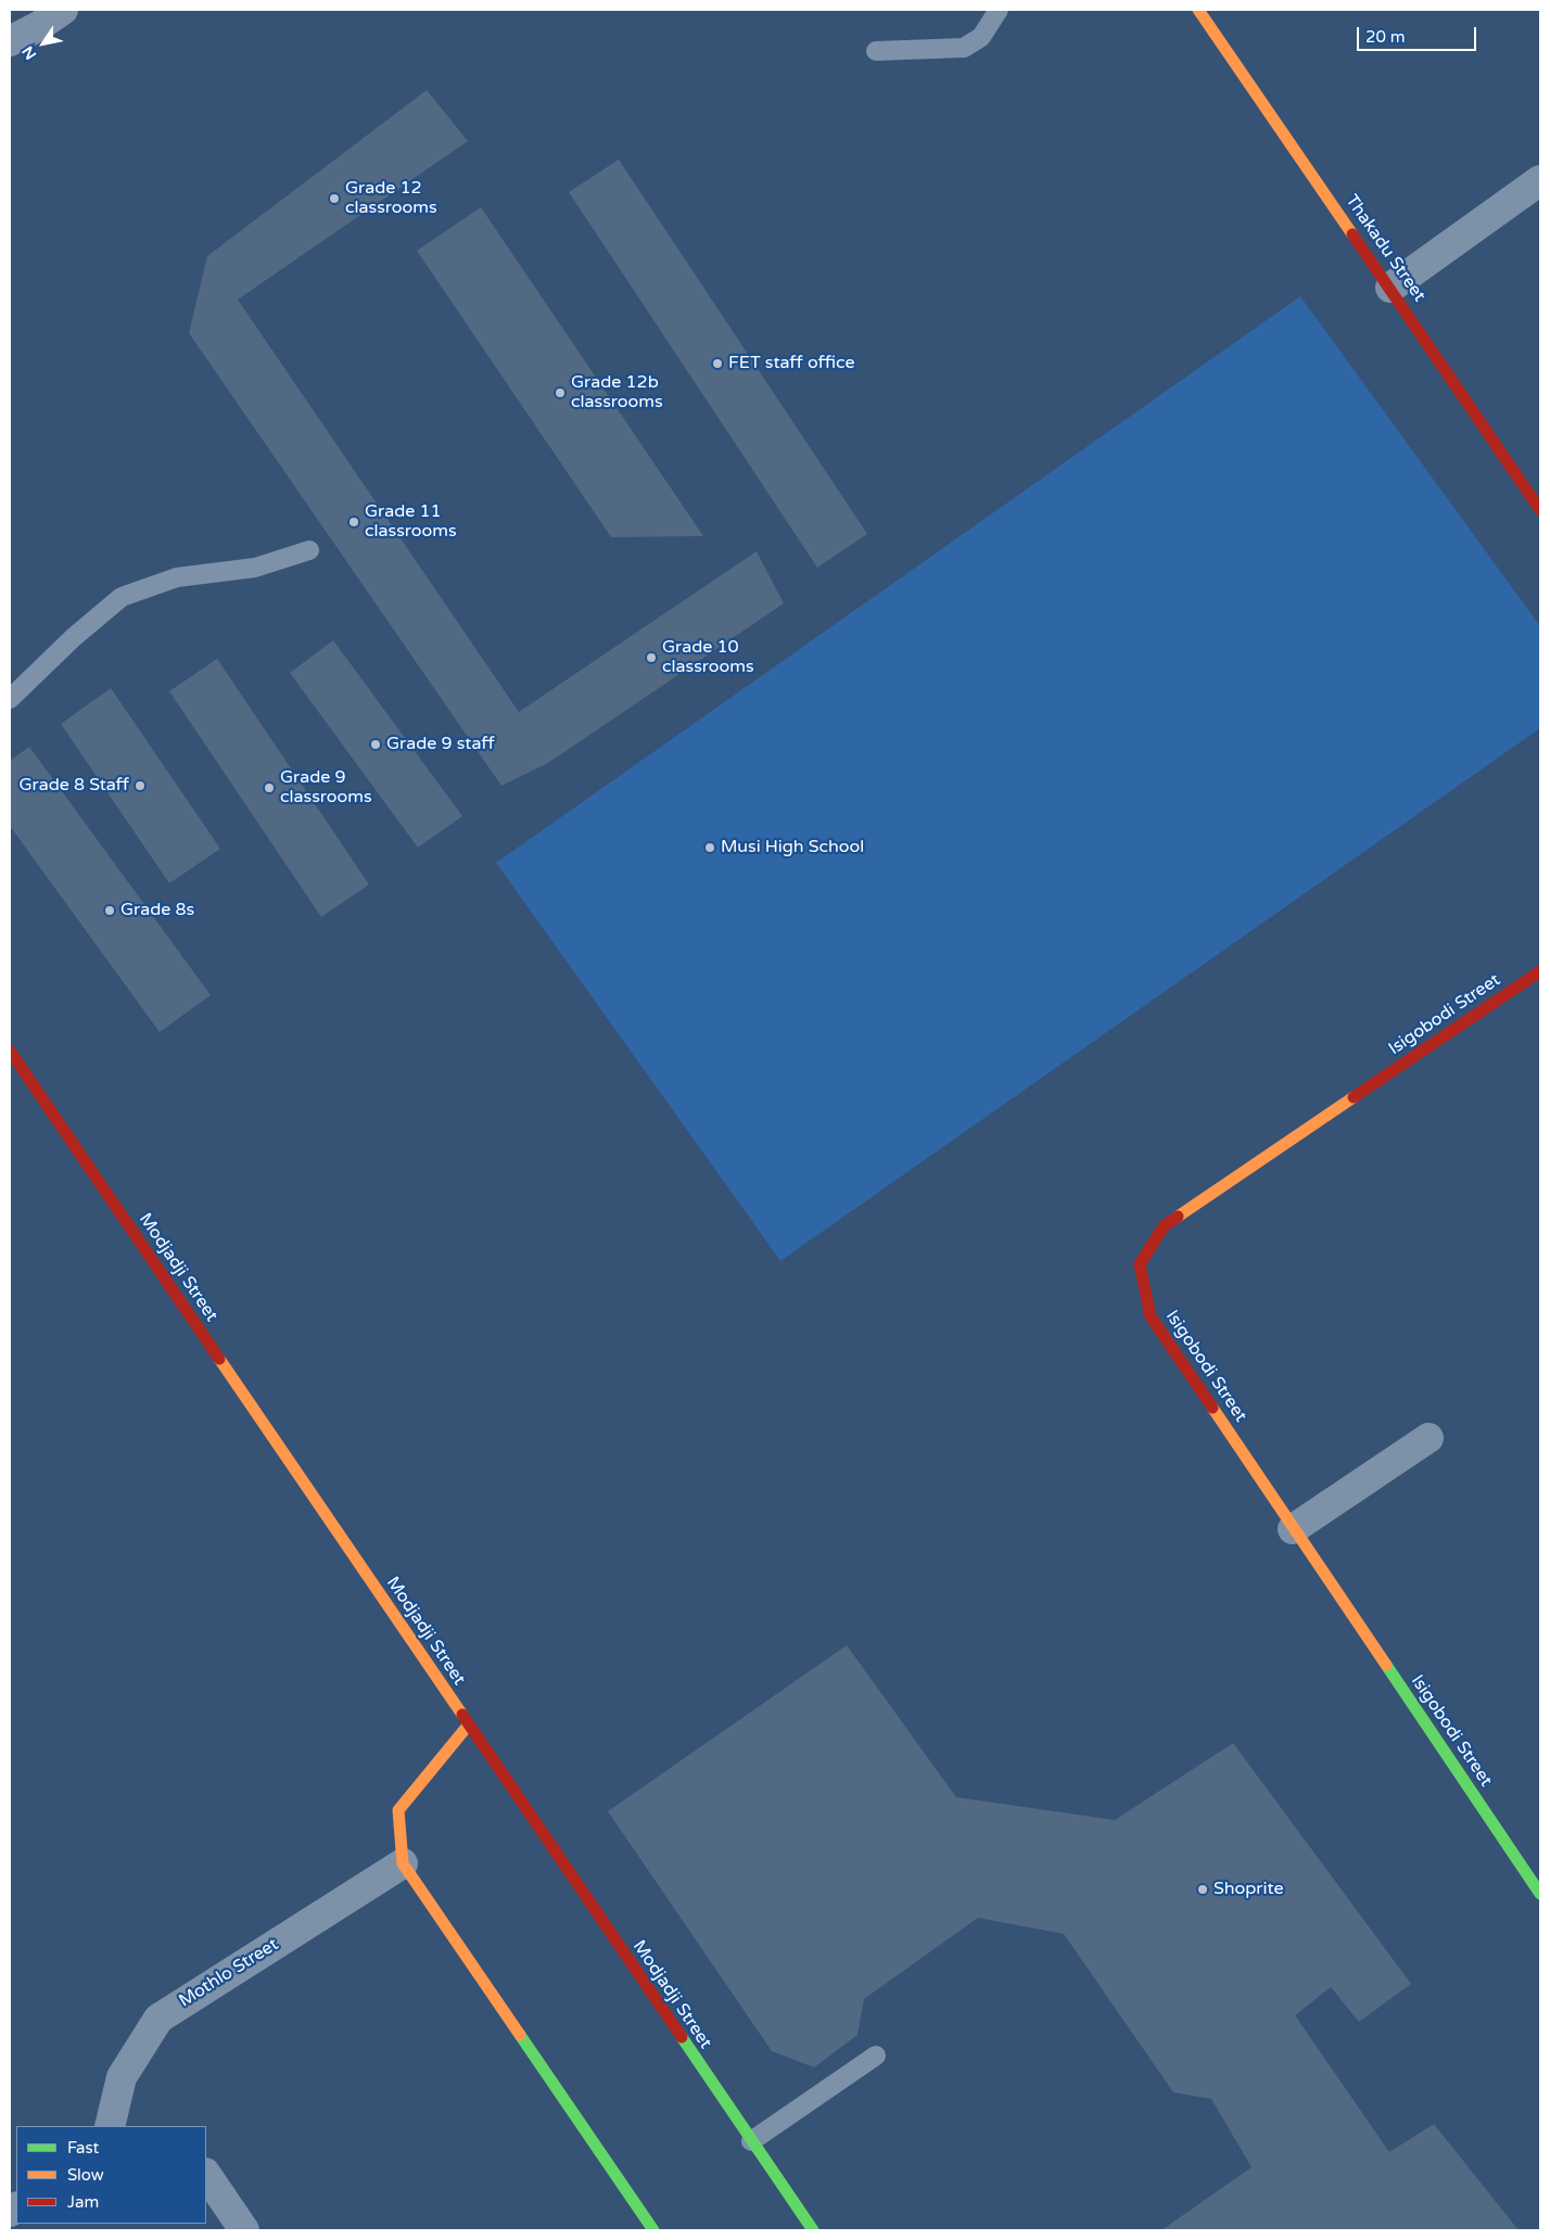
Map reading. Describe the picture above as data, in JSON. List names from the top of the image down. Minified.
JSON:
{"streets":{"street":["Thakadu Street","Isigobodi Street","Modjadji Street","Mothlo Street"]},"places":["Grade 12 classrooms","FET staff office","Grade 12b classrooms","Grade 11 classrooms","Grade 10 classrooms","Grade 9 staff","Grade 8 Staff","Grade 9 classrooms","Musi High School","Grade 8s","Shoprite"],"legend":["Fast","Slow","Jam"],"scale_bar":"20 m","north":"bottom left"}
